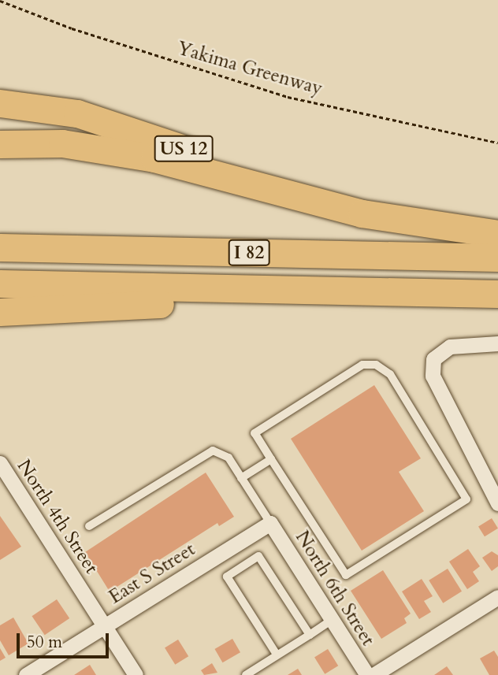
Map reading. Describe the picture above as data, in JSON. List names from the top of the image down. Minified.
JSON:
{"streets":{"highway":["US 12","I 82"],"street":["North 4th Street","East S Street","North 6th Street"],"path":["Yakima Greenway"]},"crossings":[["North 4th Street","East S Street"],["East S Street","North 6th Street"]],"scale_bar":"50 m"}
